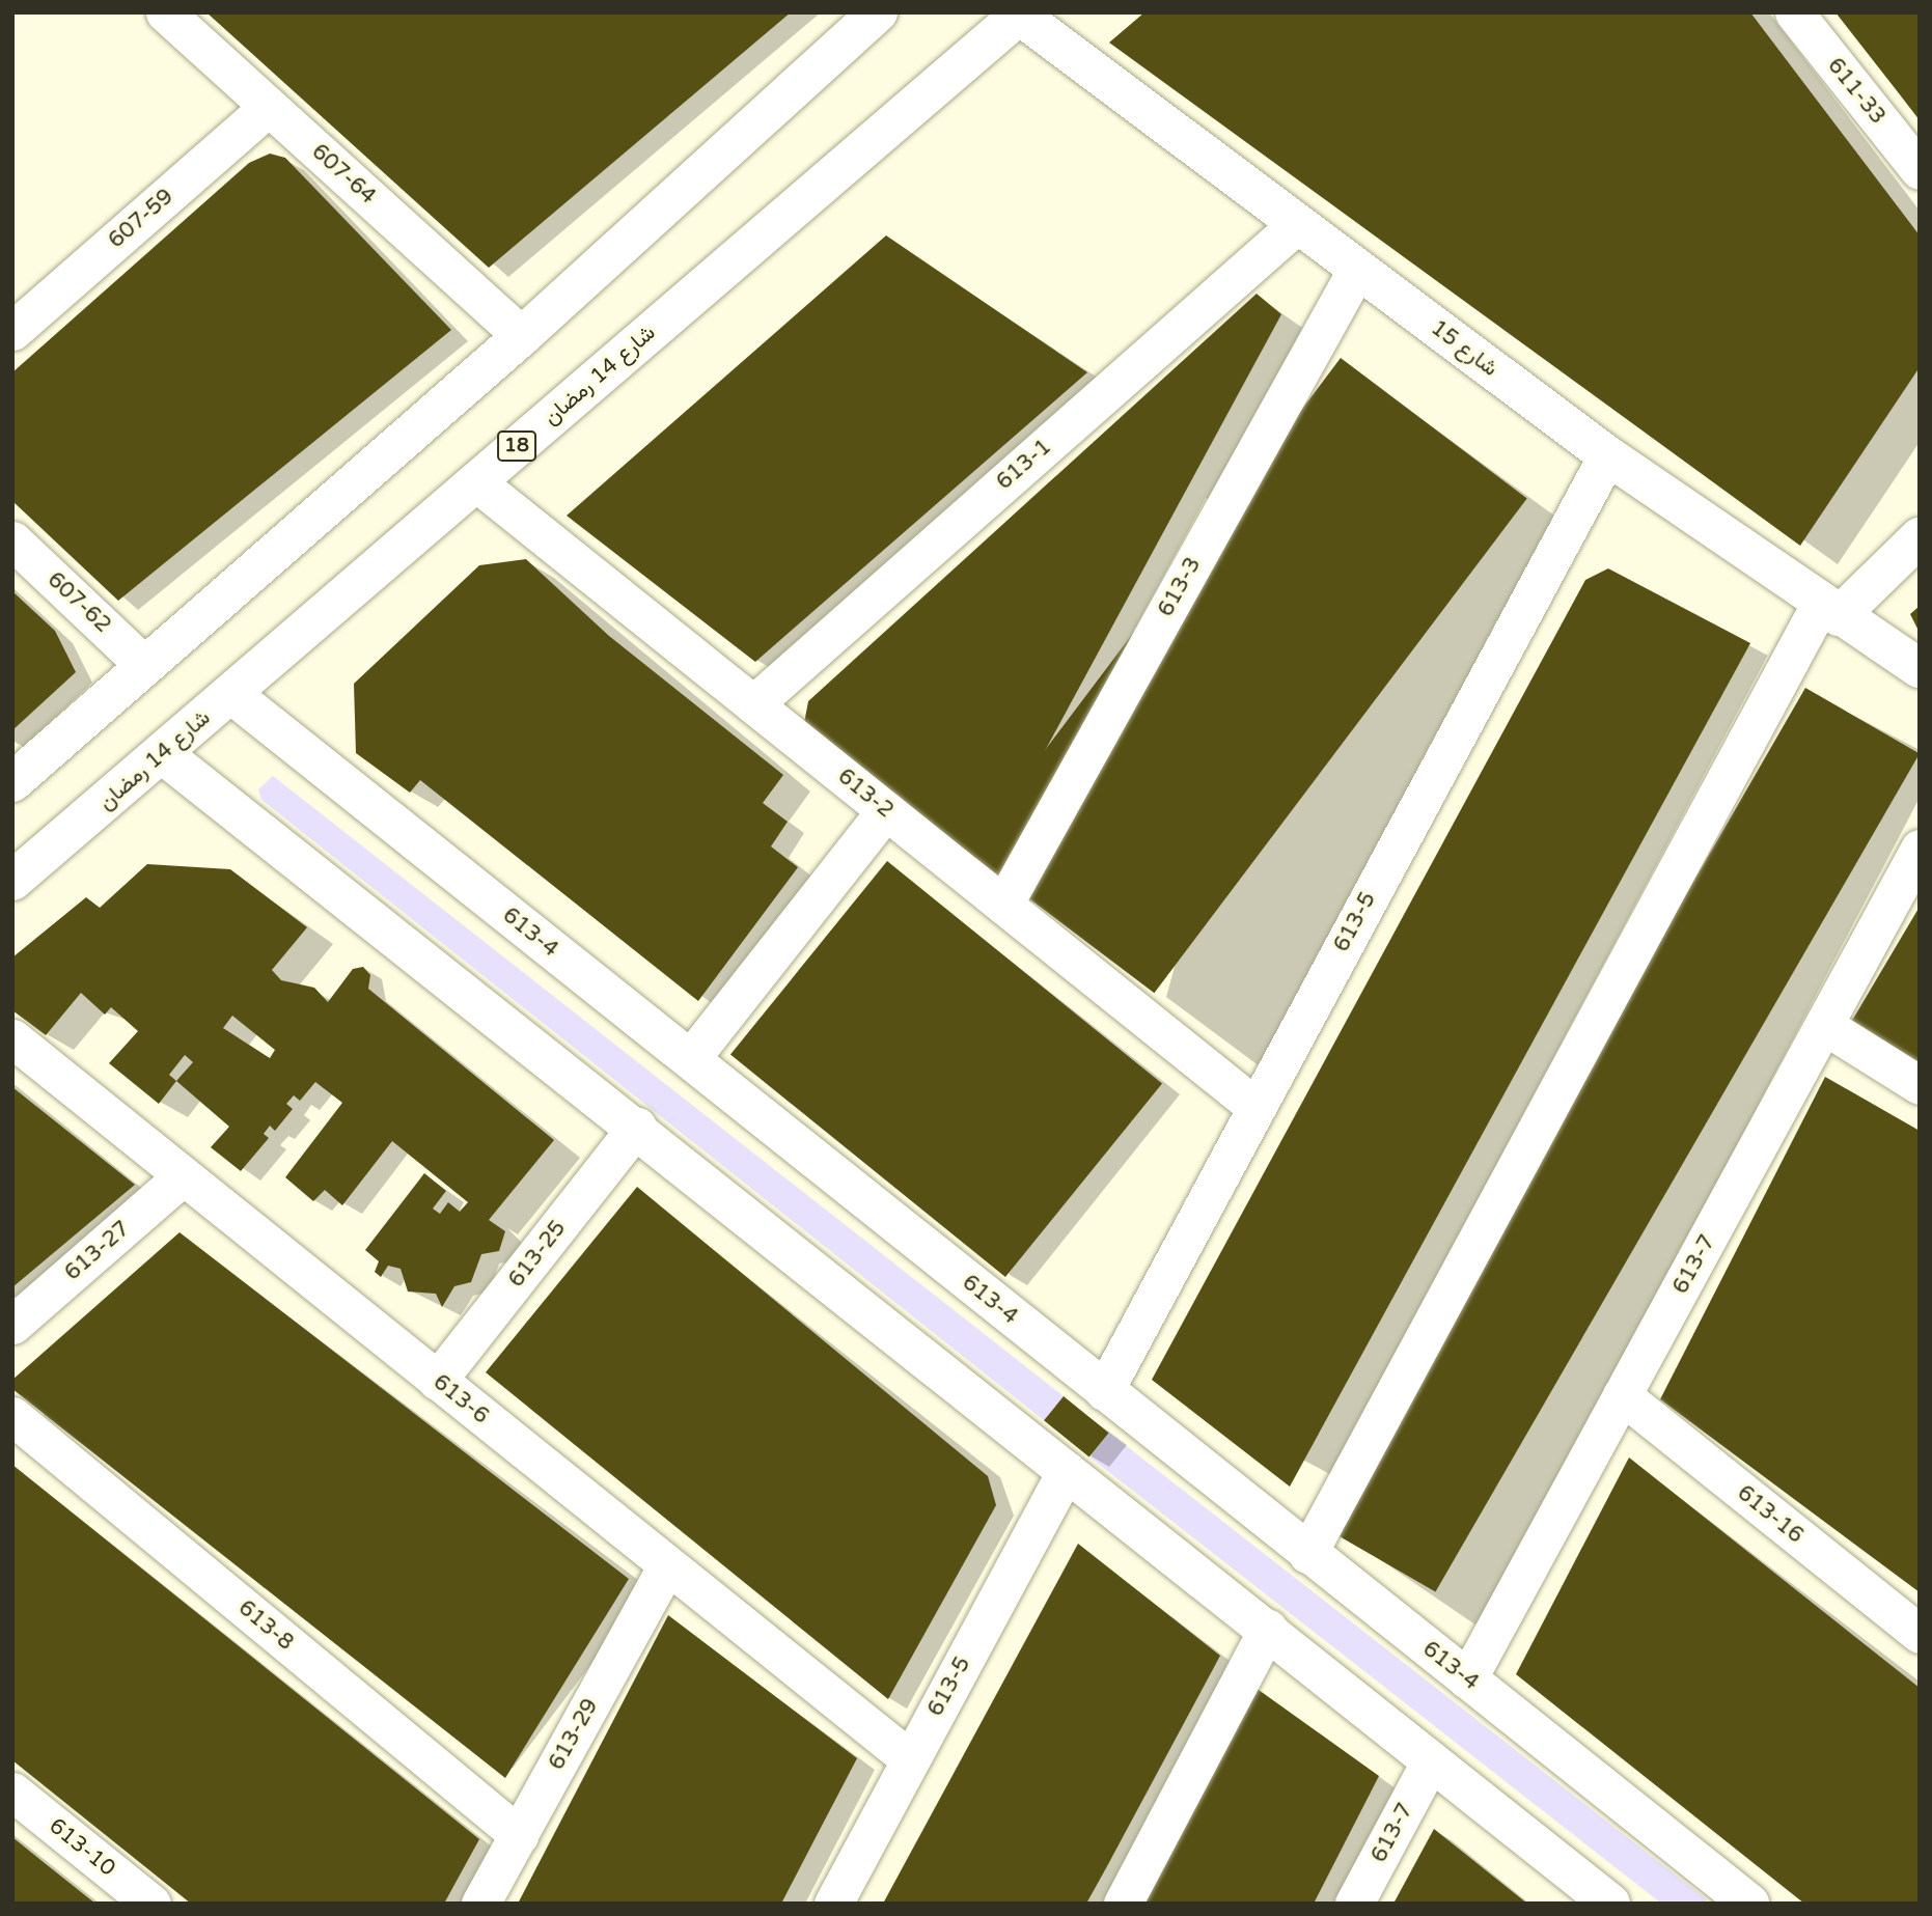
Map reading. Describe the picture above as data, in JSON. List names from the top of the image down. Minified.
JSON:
{"streets":{"street":["611-33","607-64","607-59","شارع 15","شارع 14 رمضان","18","613-1","613-3","607-62","613-2","613-5","613-4","613-27","613-25","613-7","613-6","613-16","613-8","613-29","613-10"]},"crossings":[["607-64","607-59"],["شارع 15","شارع 14 رمضان"],["شارع 15","613-1"],["شارع 15","613-3"],["شارع 15","613-5"],["شارع 14 رمضان","613-2"],["شارع 14 رمضان","613-4"],["613-1","613-2"],["613-3","613-2"],["613-2","613-5"],["613-5","613-4"],["613-5","613-6"],["613-4","613-7"],["613-27","613-6"],["613-25","613-6"],["613-7","613-16"],["613-6","613-29"],["613-8","613-29"]]}
